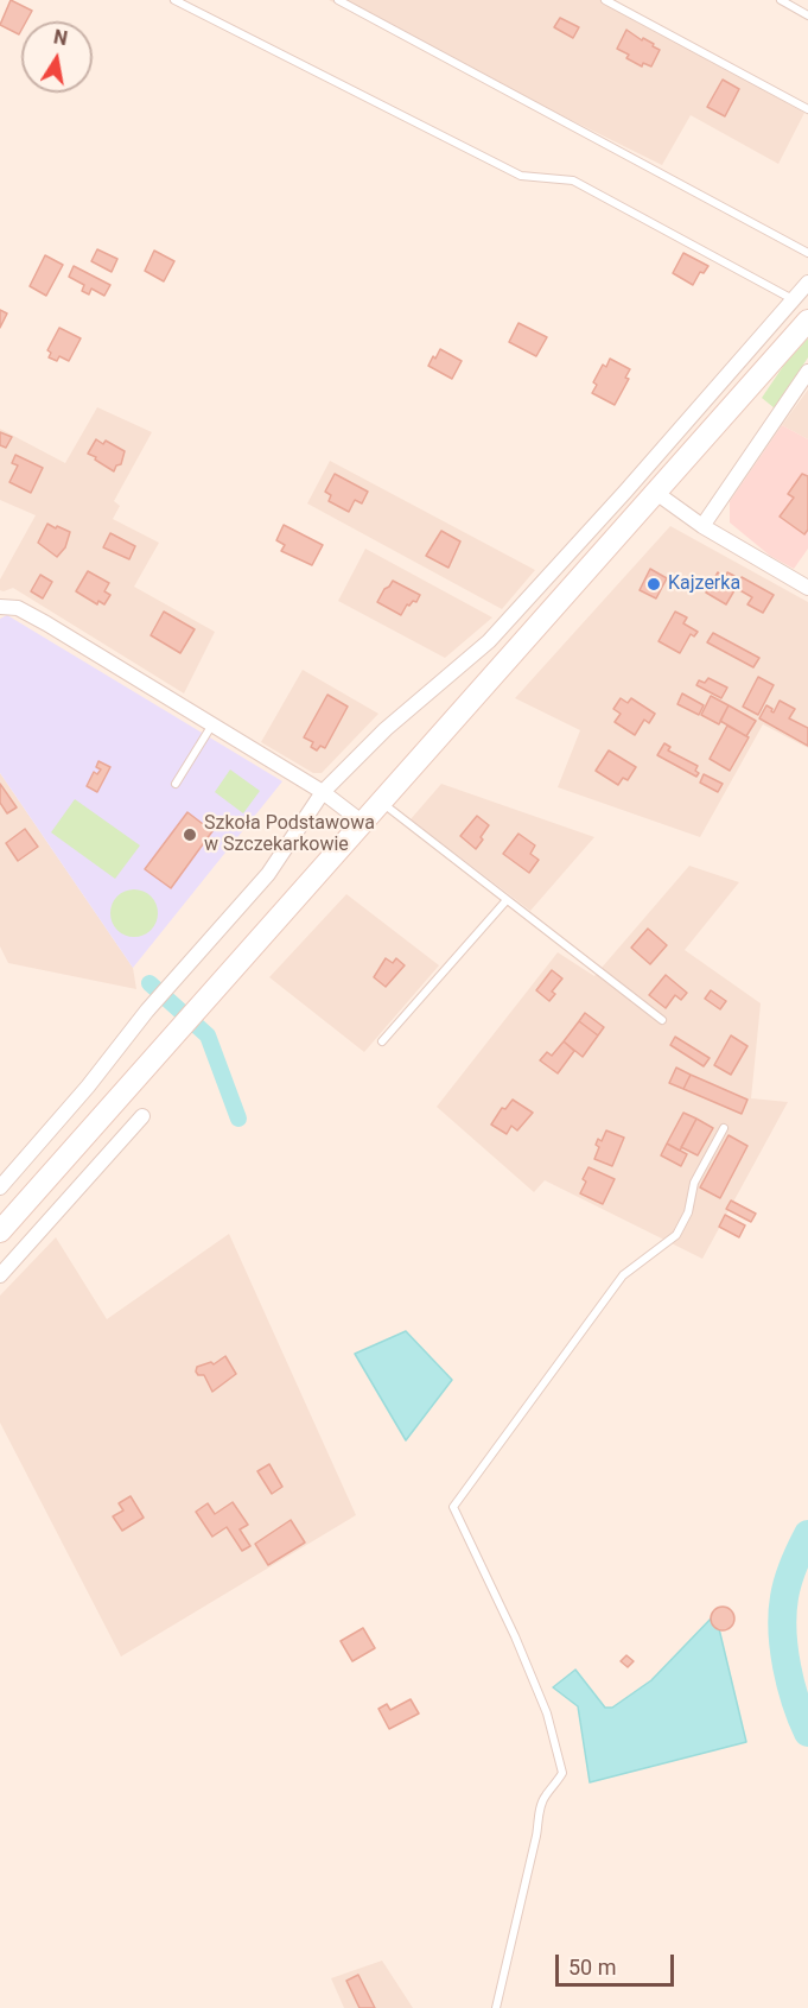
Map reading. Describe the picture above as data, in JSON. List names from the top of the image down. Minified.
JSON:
{"places":["Kajzerka","Szkoła Podstawowa w Szczekarkowie"],"scale_bar":"50 m","north":"top"}
